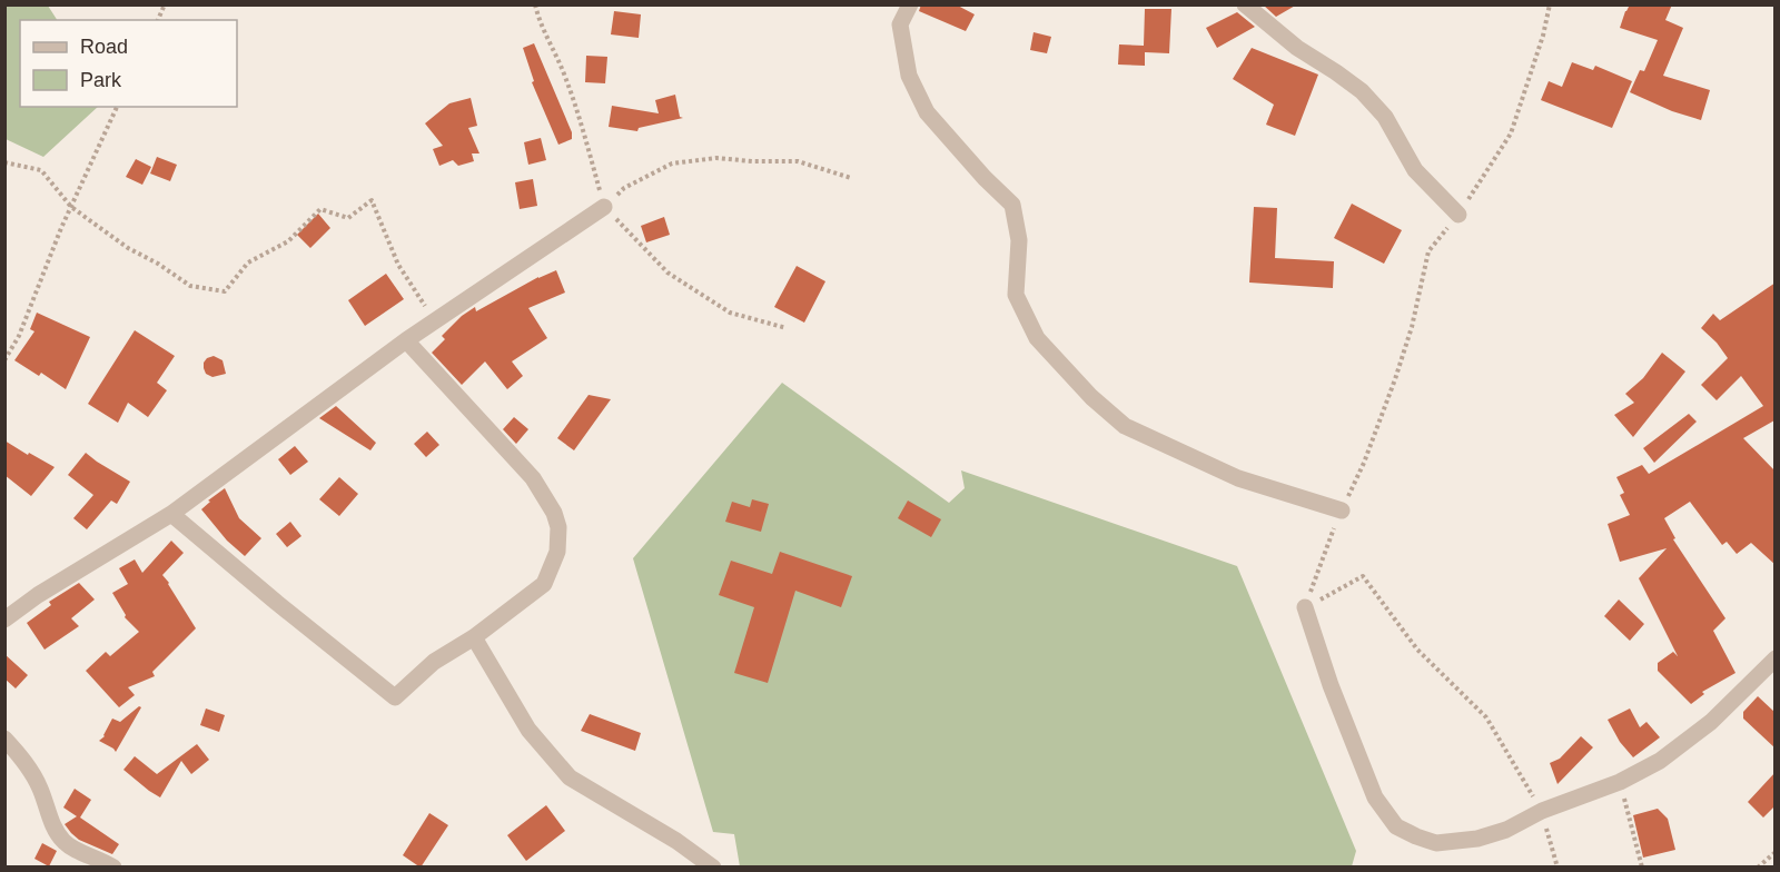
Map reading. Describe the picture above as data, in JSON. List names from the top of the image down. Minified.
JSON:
{"legend":["Road","Park"]}
